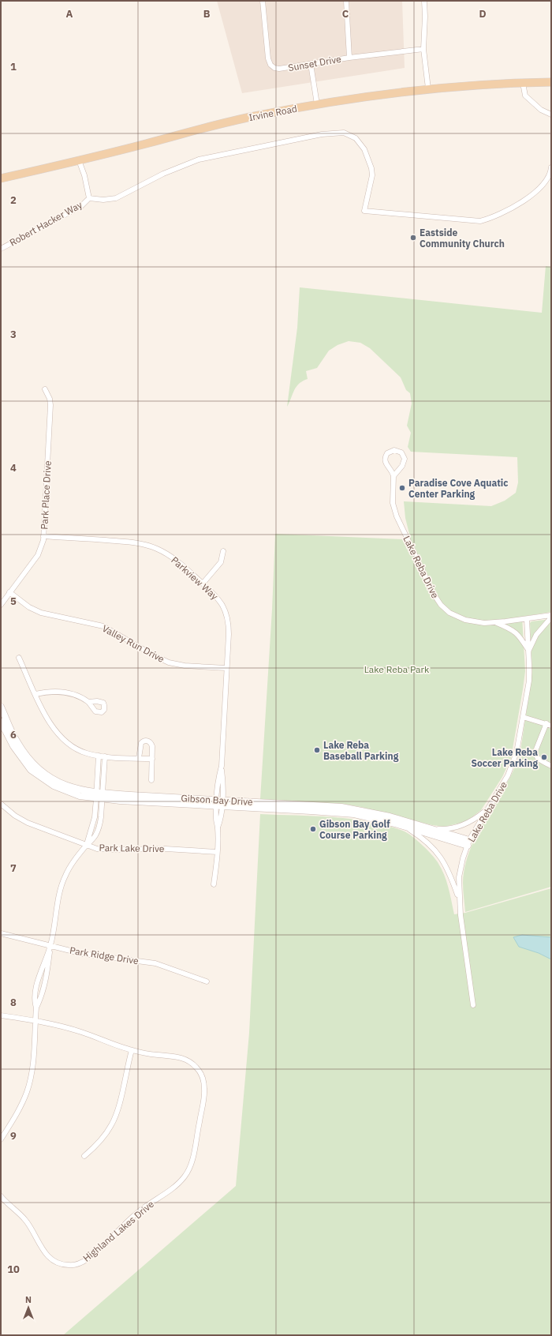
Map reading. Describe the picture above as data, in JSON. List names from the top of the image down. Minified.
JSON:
{"streets":{"main road":["Irvine Road"],"street":["Sunset Drive","Robert Hacker Way","Park Place Drive","Lake Reba Drive","Parkview Way","Valley Run Drive","Gibson Bay Drive","Park Lake Drive","Park Ridge Drive","Highland Lakes Drive"]},"crossings":[["Irvine Road","Robert Hacker Way"],["Park Place Drive","Parkview Way"],["Park Place Drive","Valley Run Drive"],["Lake Reba Drive","Gibson Bay Drive"],["Parkview Way","Valley Run Drive"],["Parkview Way","Gibson Bay Drive"],["Parkview Way","Park Lake Drive"]],"parks":["Lake Reba Park"],"places":["Eastside Community Church","Paradise Cove Aquatic Center Parking","Lake Reba Baseball Parking","Lake Reba Soccer Parking","Gibson Bay Golf Course Parking"],"north":"top","grid":{"columns":["A","B","C","D"],"rows":["1","2","3","4","5","6","7","8","9","10"]}}
